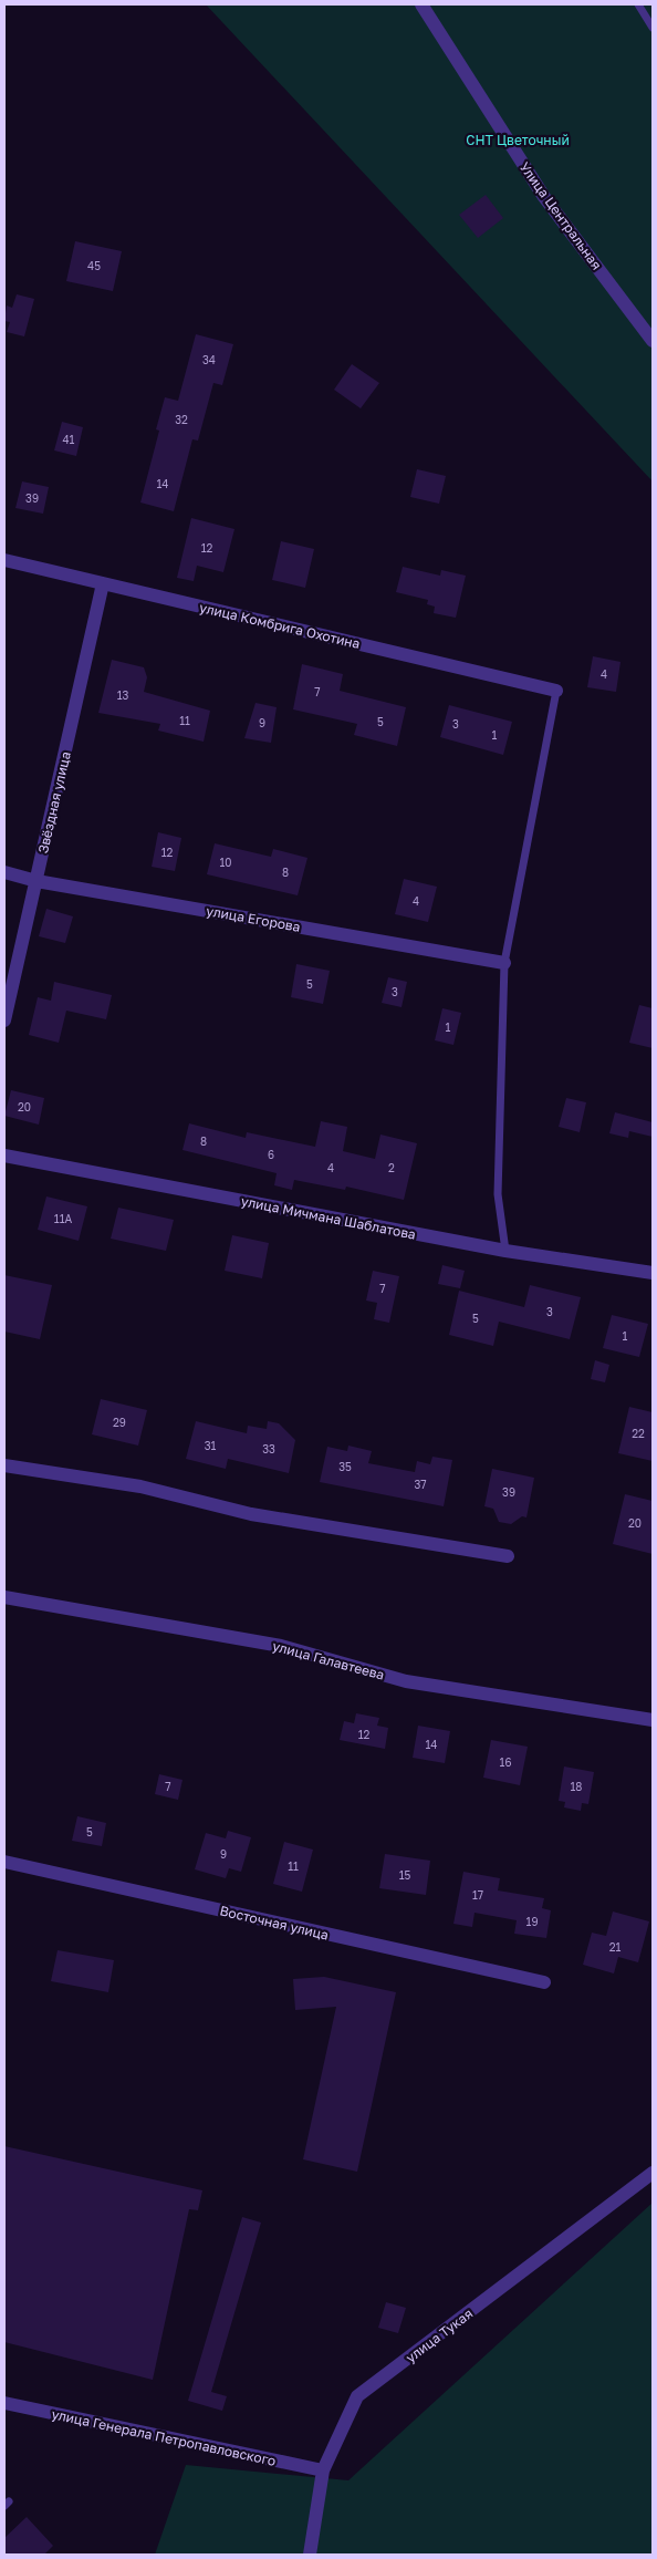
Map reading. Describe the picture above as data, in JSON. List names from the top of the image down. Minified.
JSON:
{"streets":{"street":["Улица Центральная","улица Комбрига Охотина","Звёздная улица","улица Егорова","улица Мичмана Шаблатова","улица Галавтеева","Восточная улица","улица Тукая","улица Генерала Петропавловского"]},"crossings":[["улица Комбрига Охотина","Звёздная улица"],["Звёздная улица","улица Егорова"],["улица Тукая","улица Генерала Петропавловского"]],"parks":["СНТ Цветочный"],"house_numbers":["45","34","32","41","14","39","12","4","7","13","11","5","9","3","1","12","10","8","4","5","3","1","20","8","6","4","2","11А","7","3","5","1","29","22","31","33","35","37","39","20","12","14","16","7","18","5","9","11","15","17","19","21"]}
